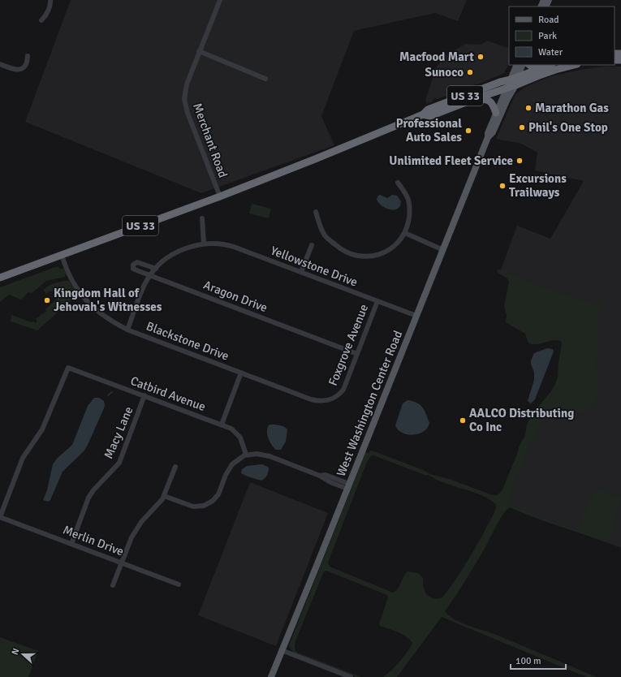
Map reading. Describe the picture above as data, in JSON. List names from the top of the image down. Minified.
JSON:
{"streets":{"highway":["US 33"],"main road":["West Washington Center Road"],"street":["Merchant Road","Yellowstone Drive","Aragon Drive","Blackstone Drive","Foxgrove Avenue","Catbird Avenue","Macy Lane","Merlin Drive"]},"crossings":[["US 33","Merchant Road"],["US 33","Blackstone Drive"],["US 33","West Washington Center Road"],["Yellowstone Drive","Aragon Drive"],["Yellowstone Drive","Blackstone Drive"],["Yellowstone Drive","Foxgrove Avenue"],["Yellowstone Drive","West Washington Center Road"],["Aragon Drive","Foxgrove Avenue"],["Blackstone Drive","Foxgrove Avenue"],["Catbird Avenue","Macy Lane"],["Catbird Avenue","Merlin Drive"],["Macy Lane","Merlin Drive"]],"places":["Macfood Mart","Sunoco","Marathon Gas","Phil's One Stop","Professional Auto Sales","Unlimited Fleet Service","Excursions Trailways","Kingdom Hall of Jehovah's Witnesses","AALCO Distributing Co Inc"],"legend":["Road","Park","Water"],"scale_bar":"100 m","north":"left"}
